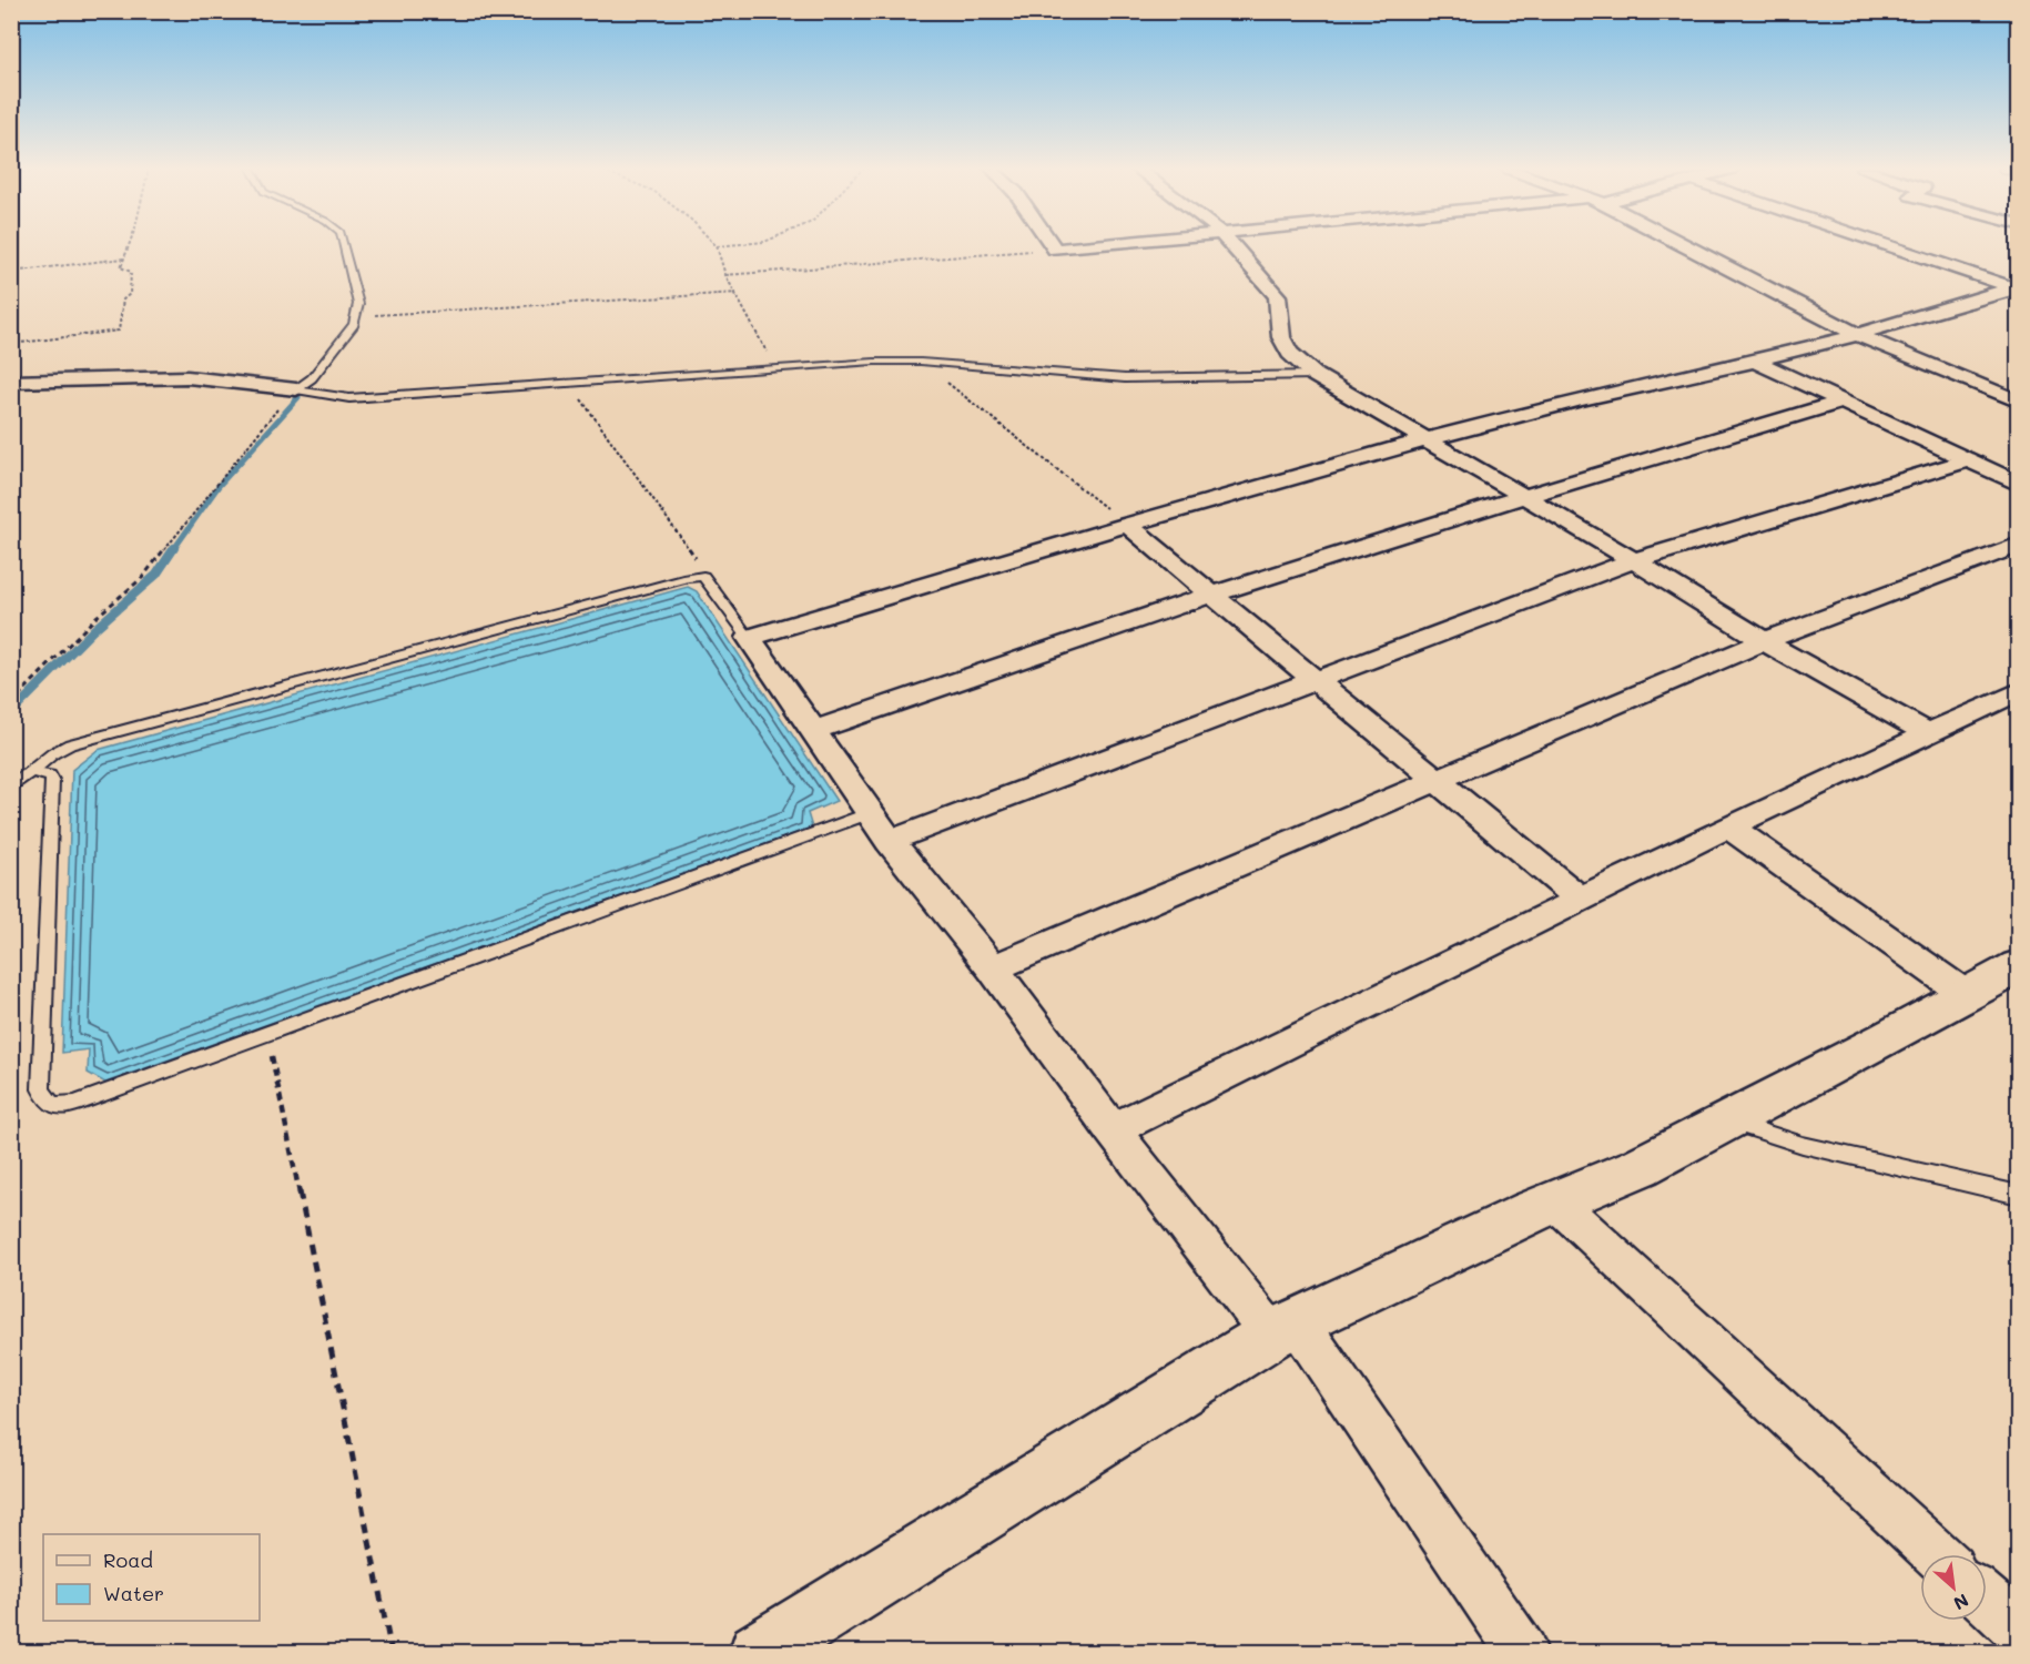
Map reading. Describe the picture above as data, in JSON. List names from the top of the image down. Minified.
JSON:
{"legend":["Road","Water"],"north":"bottom right"}
